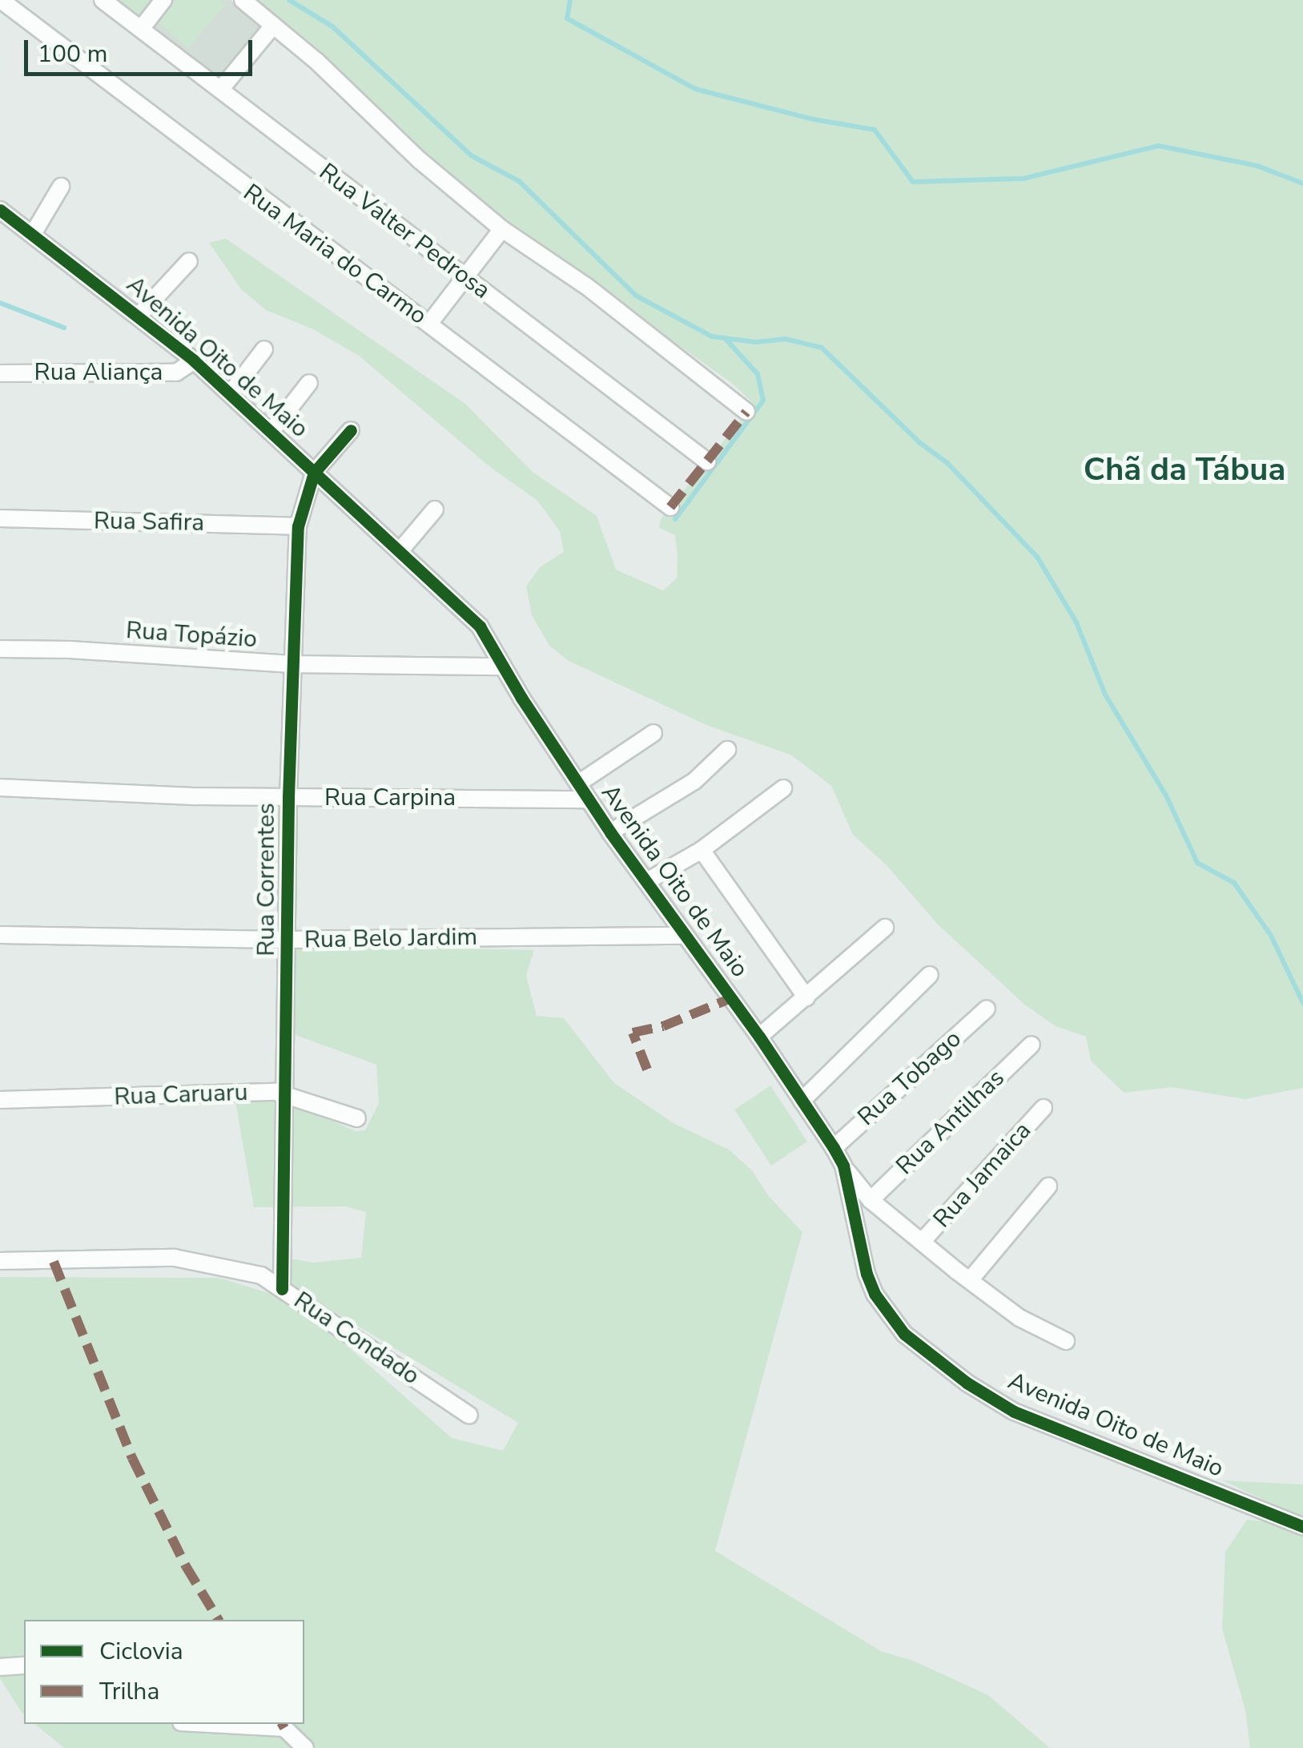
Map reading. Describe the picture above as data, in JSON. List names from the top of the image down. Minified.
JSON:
{"streets":{"street":["Rua Valter Pedrosa","Rua Maria do Carmo","Avenida Oito de Maio","Rua Aliança","Rua Safira","Rua Topázio","Rua Carpina","Rua Correntes","Rua Belo Jardim","Rua Tobago","Rua Caruaru","Rua Antilhas","Rua Jamaica","Rua Condado"]},"crossings":[["Avenida Oito de Maio","Rua Aliança"],["Avenida Oito de Maio","Rua Topázio"],["Avenida Oito de Maio","Rua Carpina"],["Avenida Oito de Maio","Rua Correntes"],["Avenida Oito de Maio","Rua Belo Jardim"],["Avenida Oito de Maio","Rua Tobago"],["Rua Safira","Rua Correntes"],["Rua Topázio","Rua Correntes"],["Rua Carpina","Rua Correntes"],["Rua Correntes","Rua Belo Jardim"],["Rua Correntes","Rua Caruaru"],["Rua Correntes","Rua Condado"]],"districts":["Chã da Tábua"],"legend":["Ciclovia","Trilha"],"scale_bar":"100 m"}
